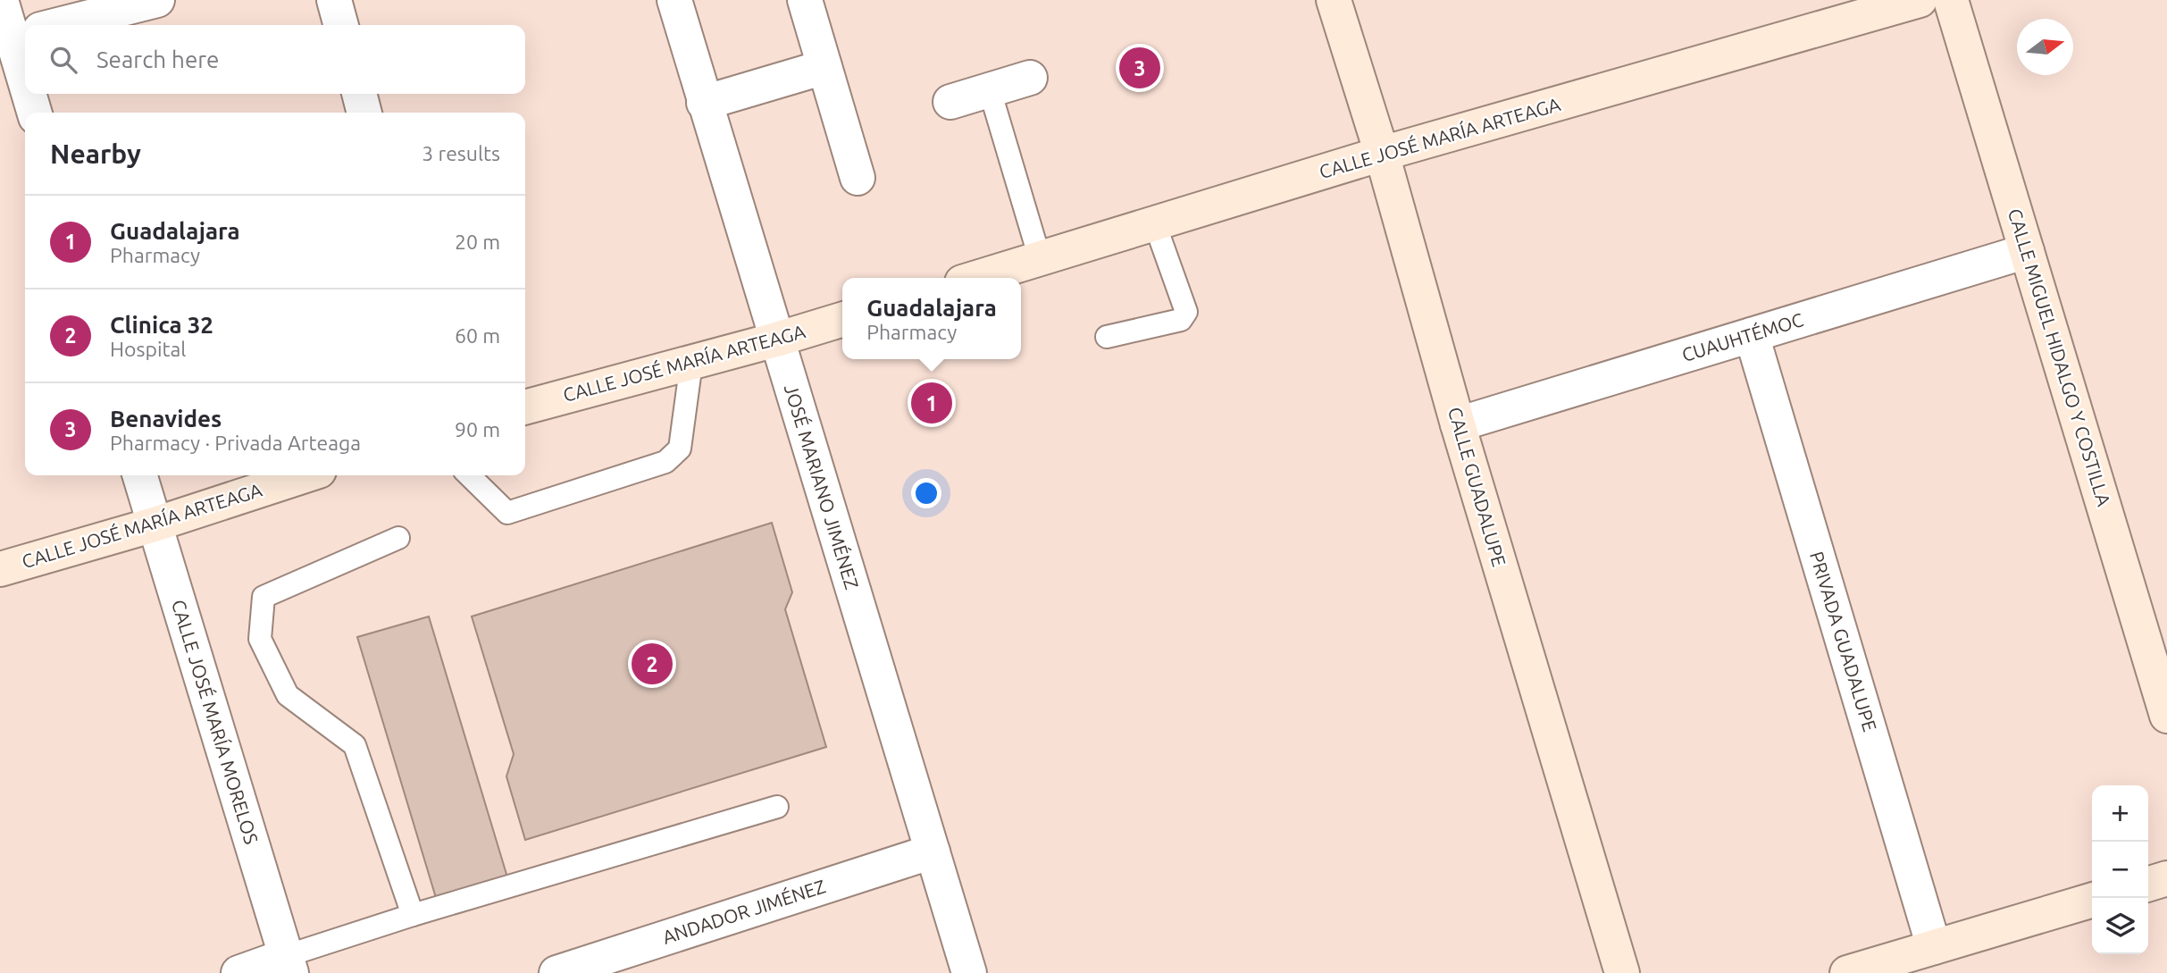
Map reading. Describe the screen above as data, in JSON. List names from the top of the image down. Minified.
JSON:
{"streets":{"street":["CALLE JOSÉ MARÍA ARTEAGA","CUAUHTÉMOC","CALLE MIGUEL HIDALGO Y COSTILLA","JOSÉ MARIANO JIMÉNEZ","CALLE GUADALUPE","PRIVADA GUADALUPE","CALLE JOSÉ MARÍA MORELOS","ANDADOR JIMÉNEZ"]},"crossings":[["CALLE JOSÉ MARÍA ARTEAGA","JOSÉ MARIANO JIMÉNEZ"],["CALLE JOSÉ MARÍA ARTEAGA","CALLE GUADALUPE"],["CALLE JOSÉ MARÍA ARTEAGA","CALLE JOSÉ MARÍA MORELOS"],["CUAUHTÉMOC","CALLE MIGUEL HIDALGO Y COSTILLA"],["CUAUHTÉMOC","CALLE GUADALUPE"],["CUAUHTÉMOC","PRIVADA GUADALUPE"],["JOSÉ MARIANO JIMÉNEZ","ANDADOR JIMÉNEZ"]],"north":"right","page":{"search":"Search here","pins":["3","1","2"],"heading":["Nearby","3 results"],"list":[{"mark":"1","name":"Guadalajara","note":"Pharmacy","value":"20 m"},{"mark":"2","name":"Clinica 32","note":"Hospital","value":"60 m"},{"mark":"3","name":"Benavides","note":"Pharmacy · Privada Arteaga","value":"90 m"}],"popup":["Guadalajara","Pharmacy"],"map_buttons":["+","−"]}}
